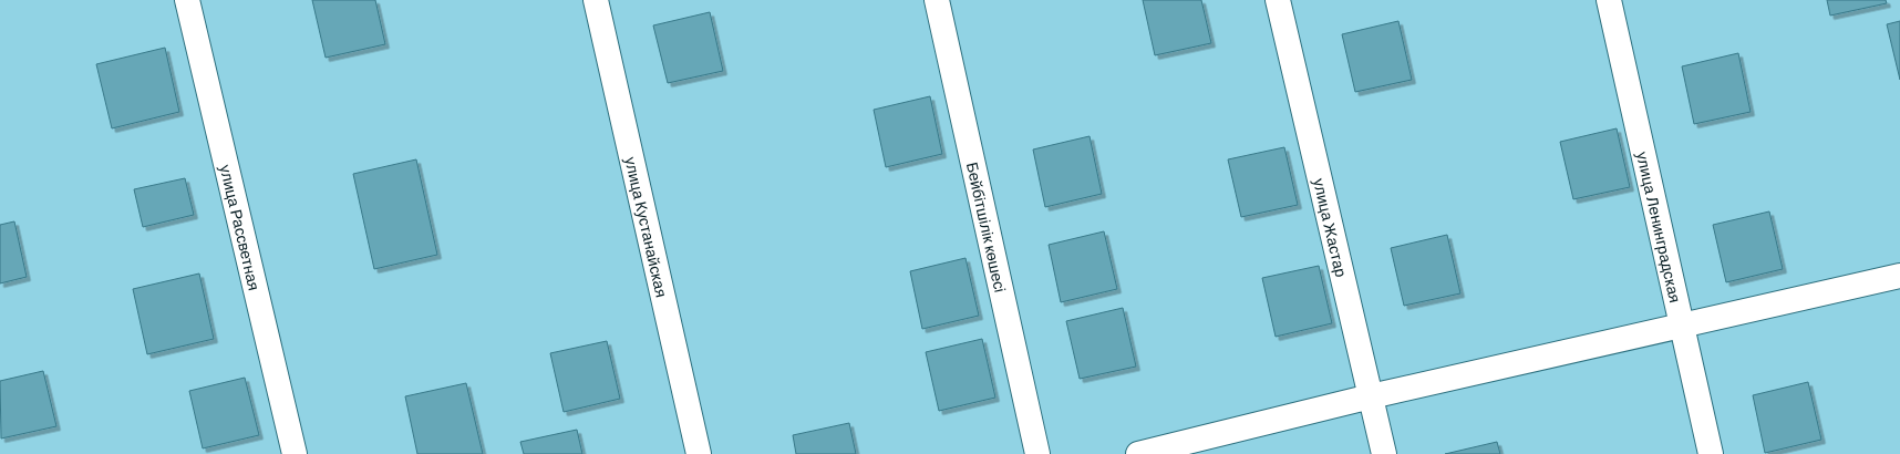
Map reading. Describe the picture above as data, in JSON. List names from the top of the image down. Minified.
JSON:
{"streets":{"street":["улица Рассветная","улица Кустанайская","Бейбітшілік көшесі","улица Жастар","улица Ленинградская"]}}
